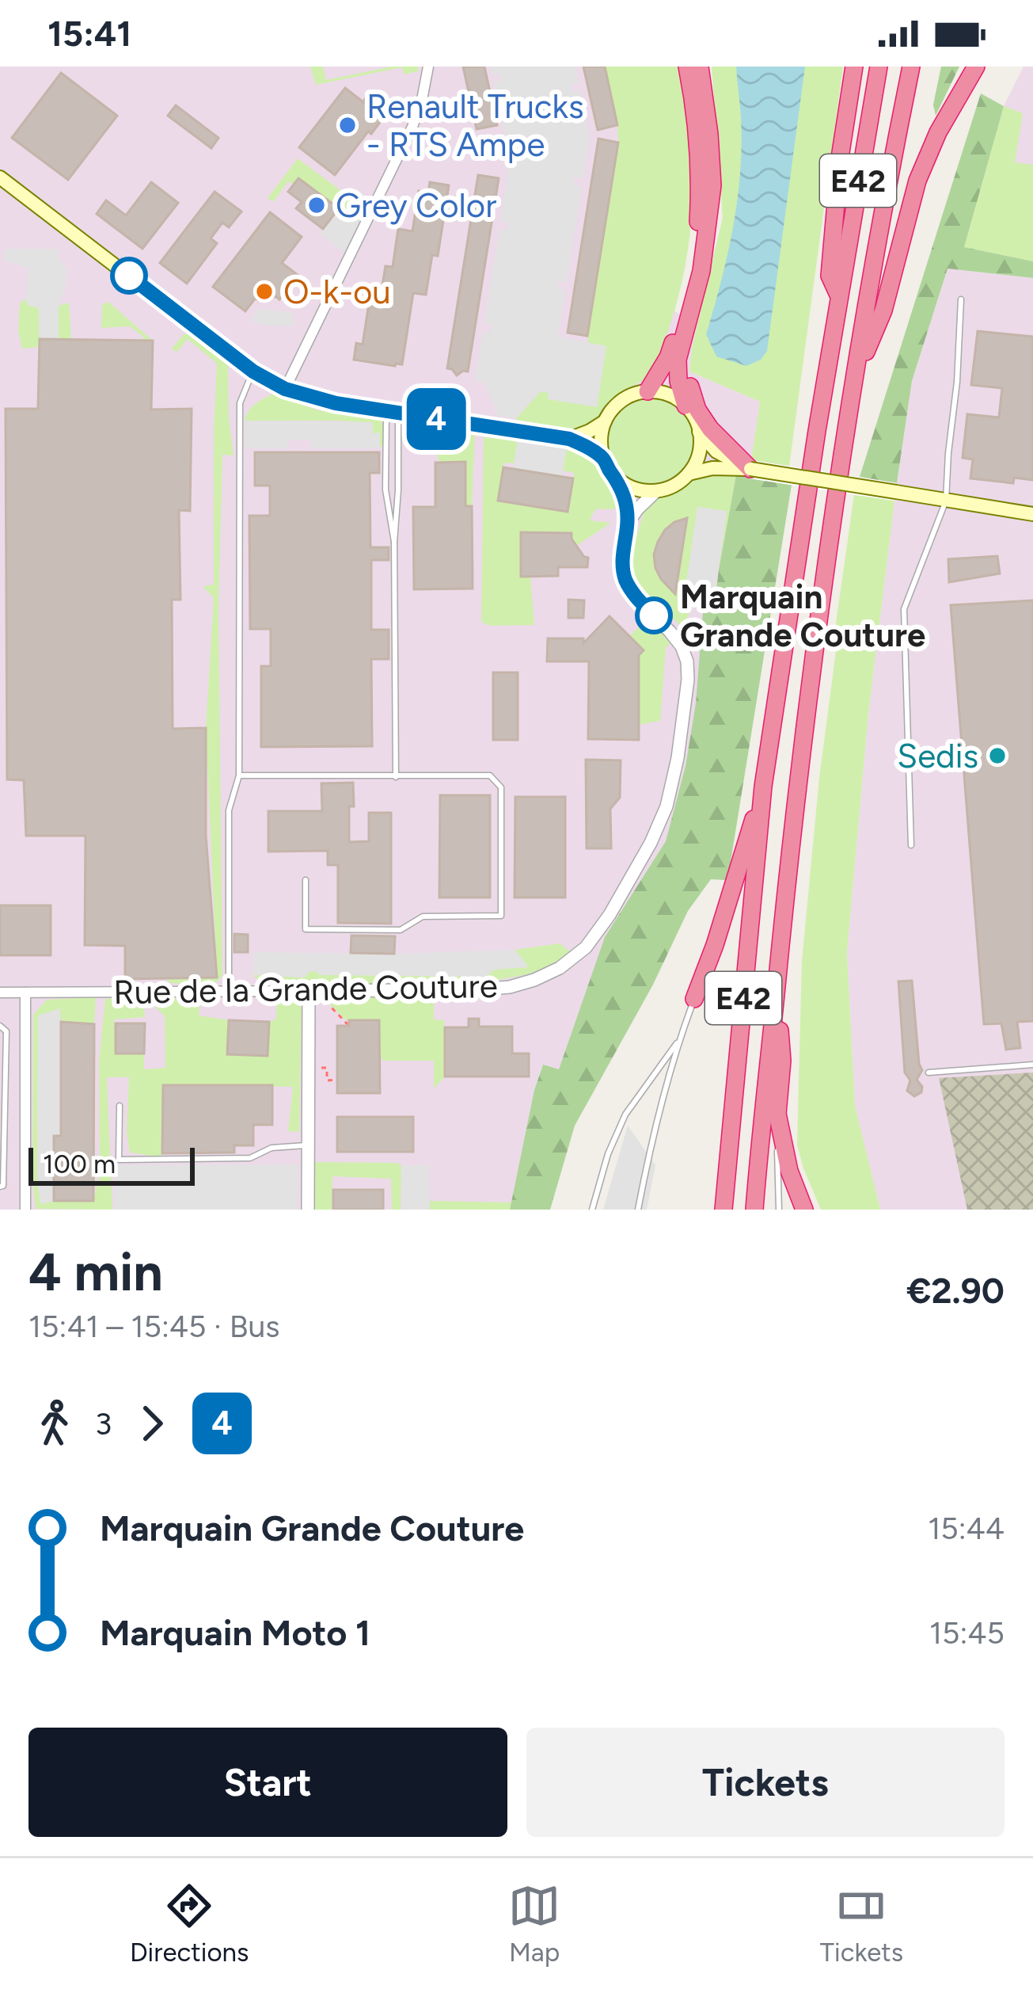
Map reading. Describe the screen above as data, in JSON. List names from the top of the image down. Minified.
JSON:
{"streets":{"highway":["E42"],"street":["Rue de la Grande Couture"]},"places":["Renault Trucks - RTS Ampe","Grey Color","O-k-ou","Marquain Grande Couture","Sedis"],"lines":["bus line 4"],"scale_bar":"100 m","page":{"status":"15:41","on_map":"4","scale":"100 m","heading":["4 min","15:41 – 15:45 · Bus","€2.90"],"legs":["3","4"],"list":[{"name":"Marquain Grande Couture","value":"15:44"},{"name":"Marquain Moto 1","value":"15:45"}],"buttons":["Start","Tickets"],"tabs":["Directions","Map","Tickets"]}}
